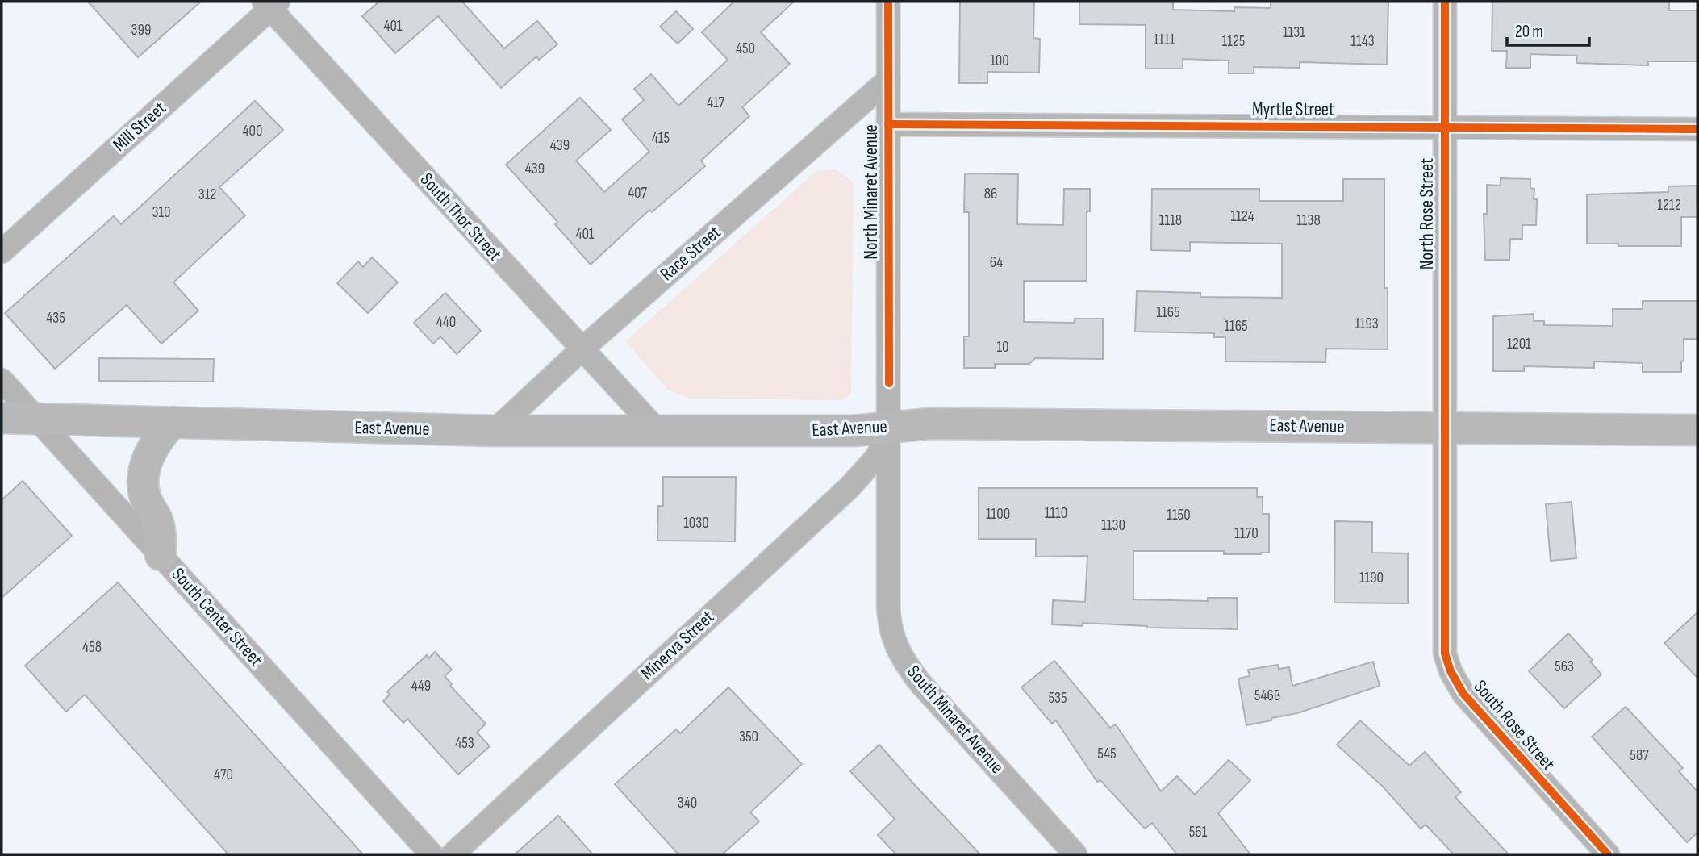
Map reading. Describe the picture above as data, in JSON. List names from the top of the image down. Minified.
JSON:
{"streets":{"main road":["East Avenue"],"street":["Myrtle Street","Mill Street","North Minaret Avenue","North Rose Street","South Thor Street","Race Street","South Center Street","Minerva Street","South Minaret Avenue","South Rose Street"]},"crossings":[["Myrtle Street","North Minaret Avenue"],["Myrtle Street","North Rose Street"],["Mill Street","South Thor Street"],["North Minaret Avenue","Race Street"],["North Minaret Avenue","East Avenue"],["North Minaret Avenue","Minerva Street"],["North Minaret Avenue","South Minaret Avenue"],["North Rose Street","East Avenue"],["North Rose Street","South Rose Street"],["South Thor Street","Race Street"],["South Thor Street","East Avenue"],["Race Street","East Avenue"],["East Avenue","South Center Street"],["East Avenue","Minerva Street"],["East Avenue","South Minaret Avenue"],["East Avenue","South Rose Street"],["Minerva Street","South Minaret Avenue"]],"house_numbers":["401","399","1131","1111","1125","1143","450","100","417","400","415","439","439","407","86","312","1212","310","1124","1118","1138","401","64","1165","435","440","1193","1165","1201","10","1110","1100","1150","1030","1130","1170","1190","458","563","449","546B","535","350","453","545","587","470","340","561"],"scale_bar":"20 m"}
